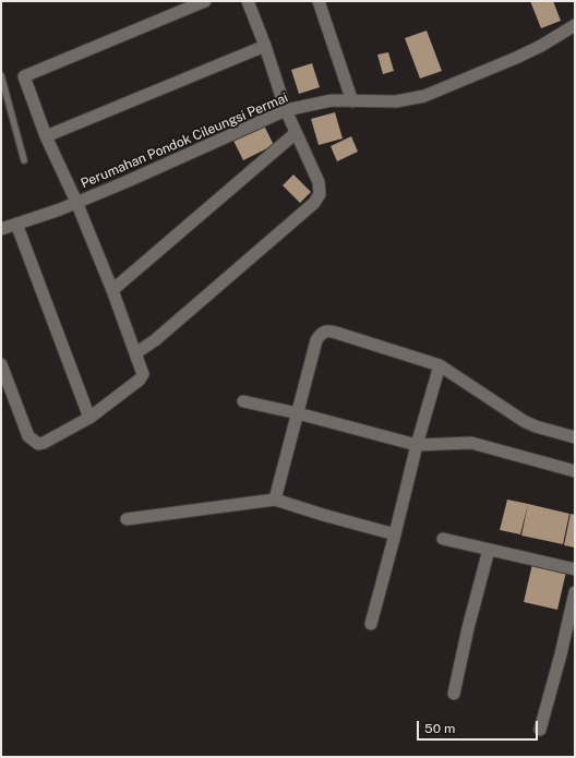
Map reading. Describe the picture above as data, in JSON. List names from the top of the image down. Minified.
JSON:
{"streets":{"street":["Perumahan Pondok Cileungsi Permai"]},"scale_bar":"50 m"}
